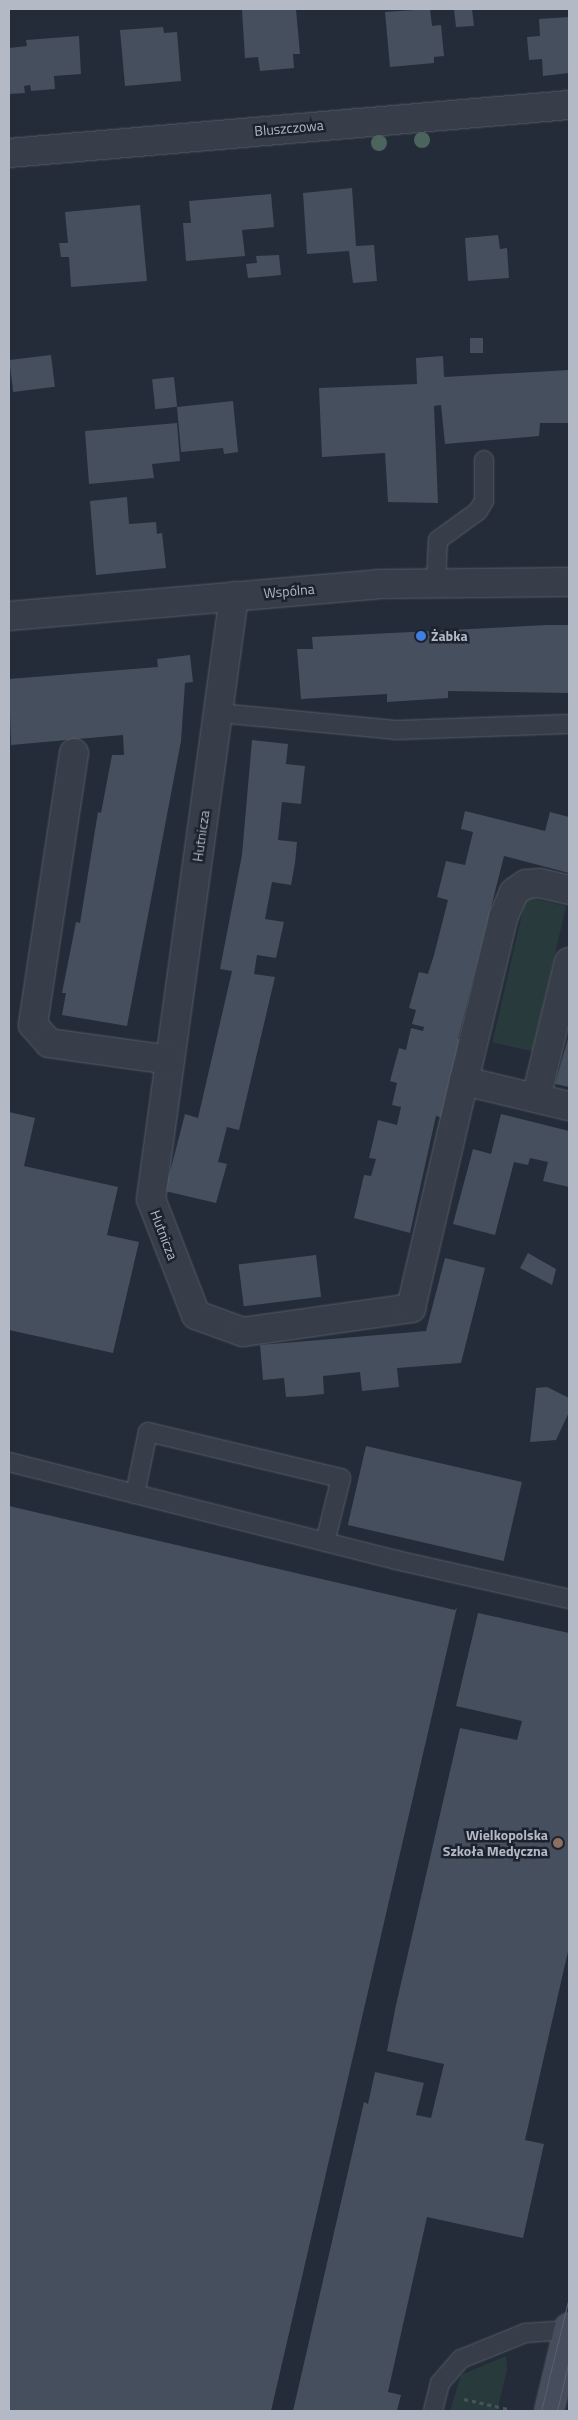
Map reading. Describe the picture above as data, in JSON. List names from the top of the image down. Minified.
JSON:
{"streets":{"street":["Bluszczowa","Wspólna","Hutnicza"]},"crossings":[["Wspólna","Hutnicza"]],"places":["Żabka","Wielkopolska Szkoła Medyczna"]}
